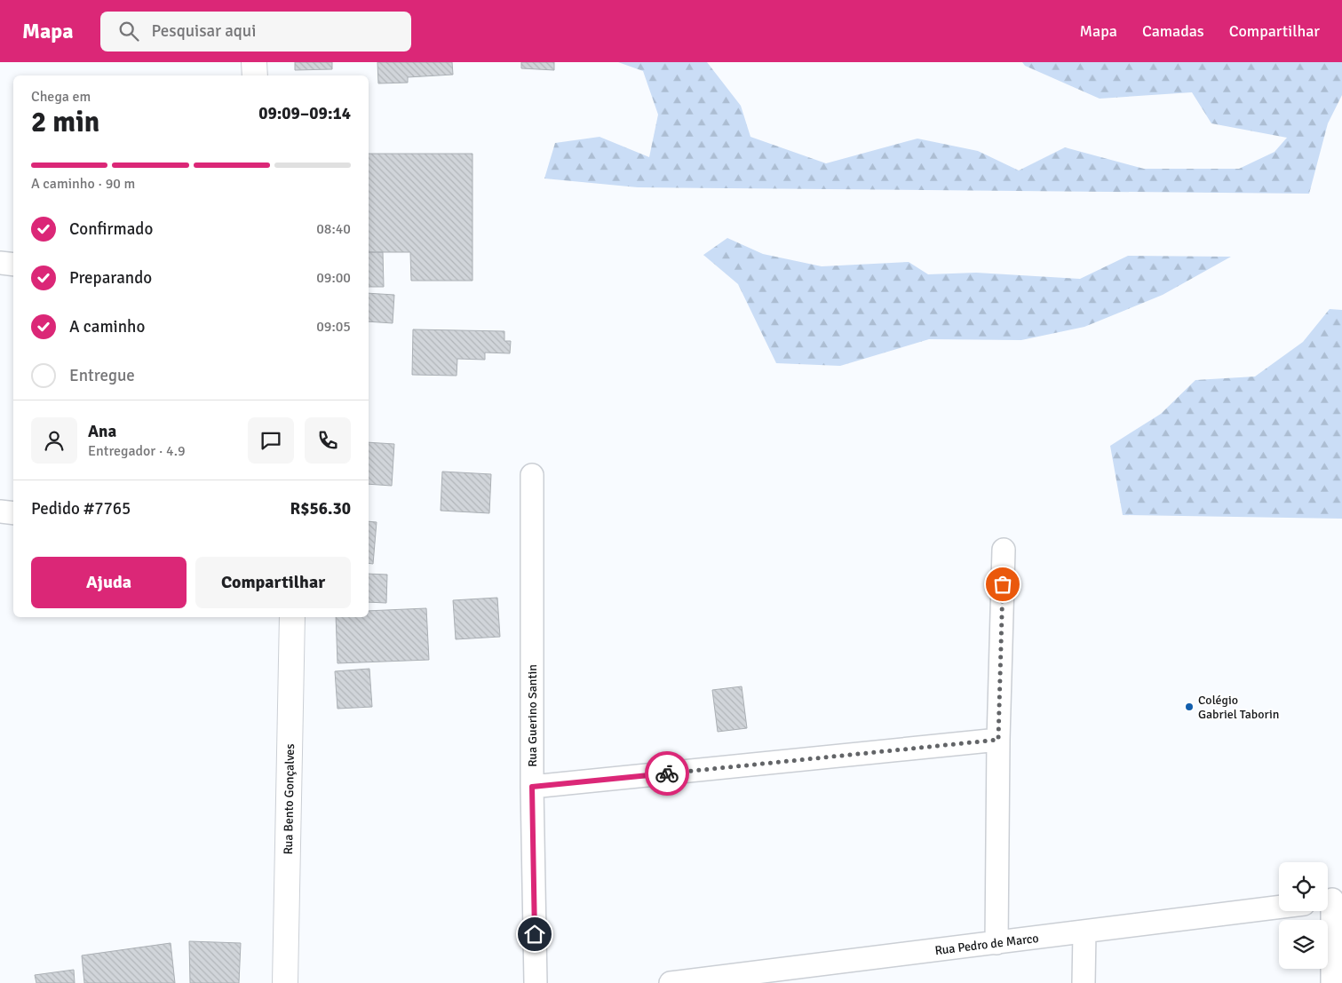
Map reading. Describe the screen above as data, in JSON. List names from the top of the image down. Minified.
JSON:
{"streets":{"street":["Rua Guerino Santin","Rua Bento Gonçalves","Rua Pedro de Marco"]},"places":["Colégio Gabriel Taborin"],"page":{"header":"Mapa","search":"Pesquisar aqui","nav":["Mapa","Camadas","Compartilhar"],"heading":["2 min","Chega em","09:09–09:14"],"panel":["Ana","Entregador · 4.9","Pedido #7765","R$56.30"],"bar":"A caminho · 90 m","list":[["Confirmado","08:40"],["Preparando","09:00"],["A caminho","09:05"],"Entregue"],"buttons":["Ajuda","Compartilhar"]}}
